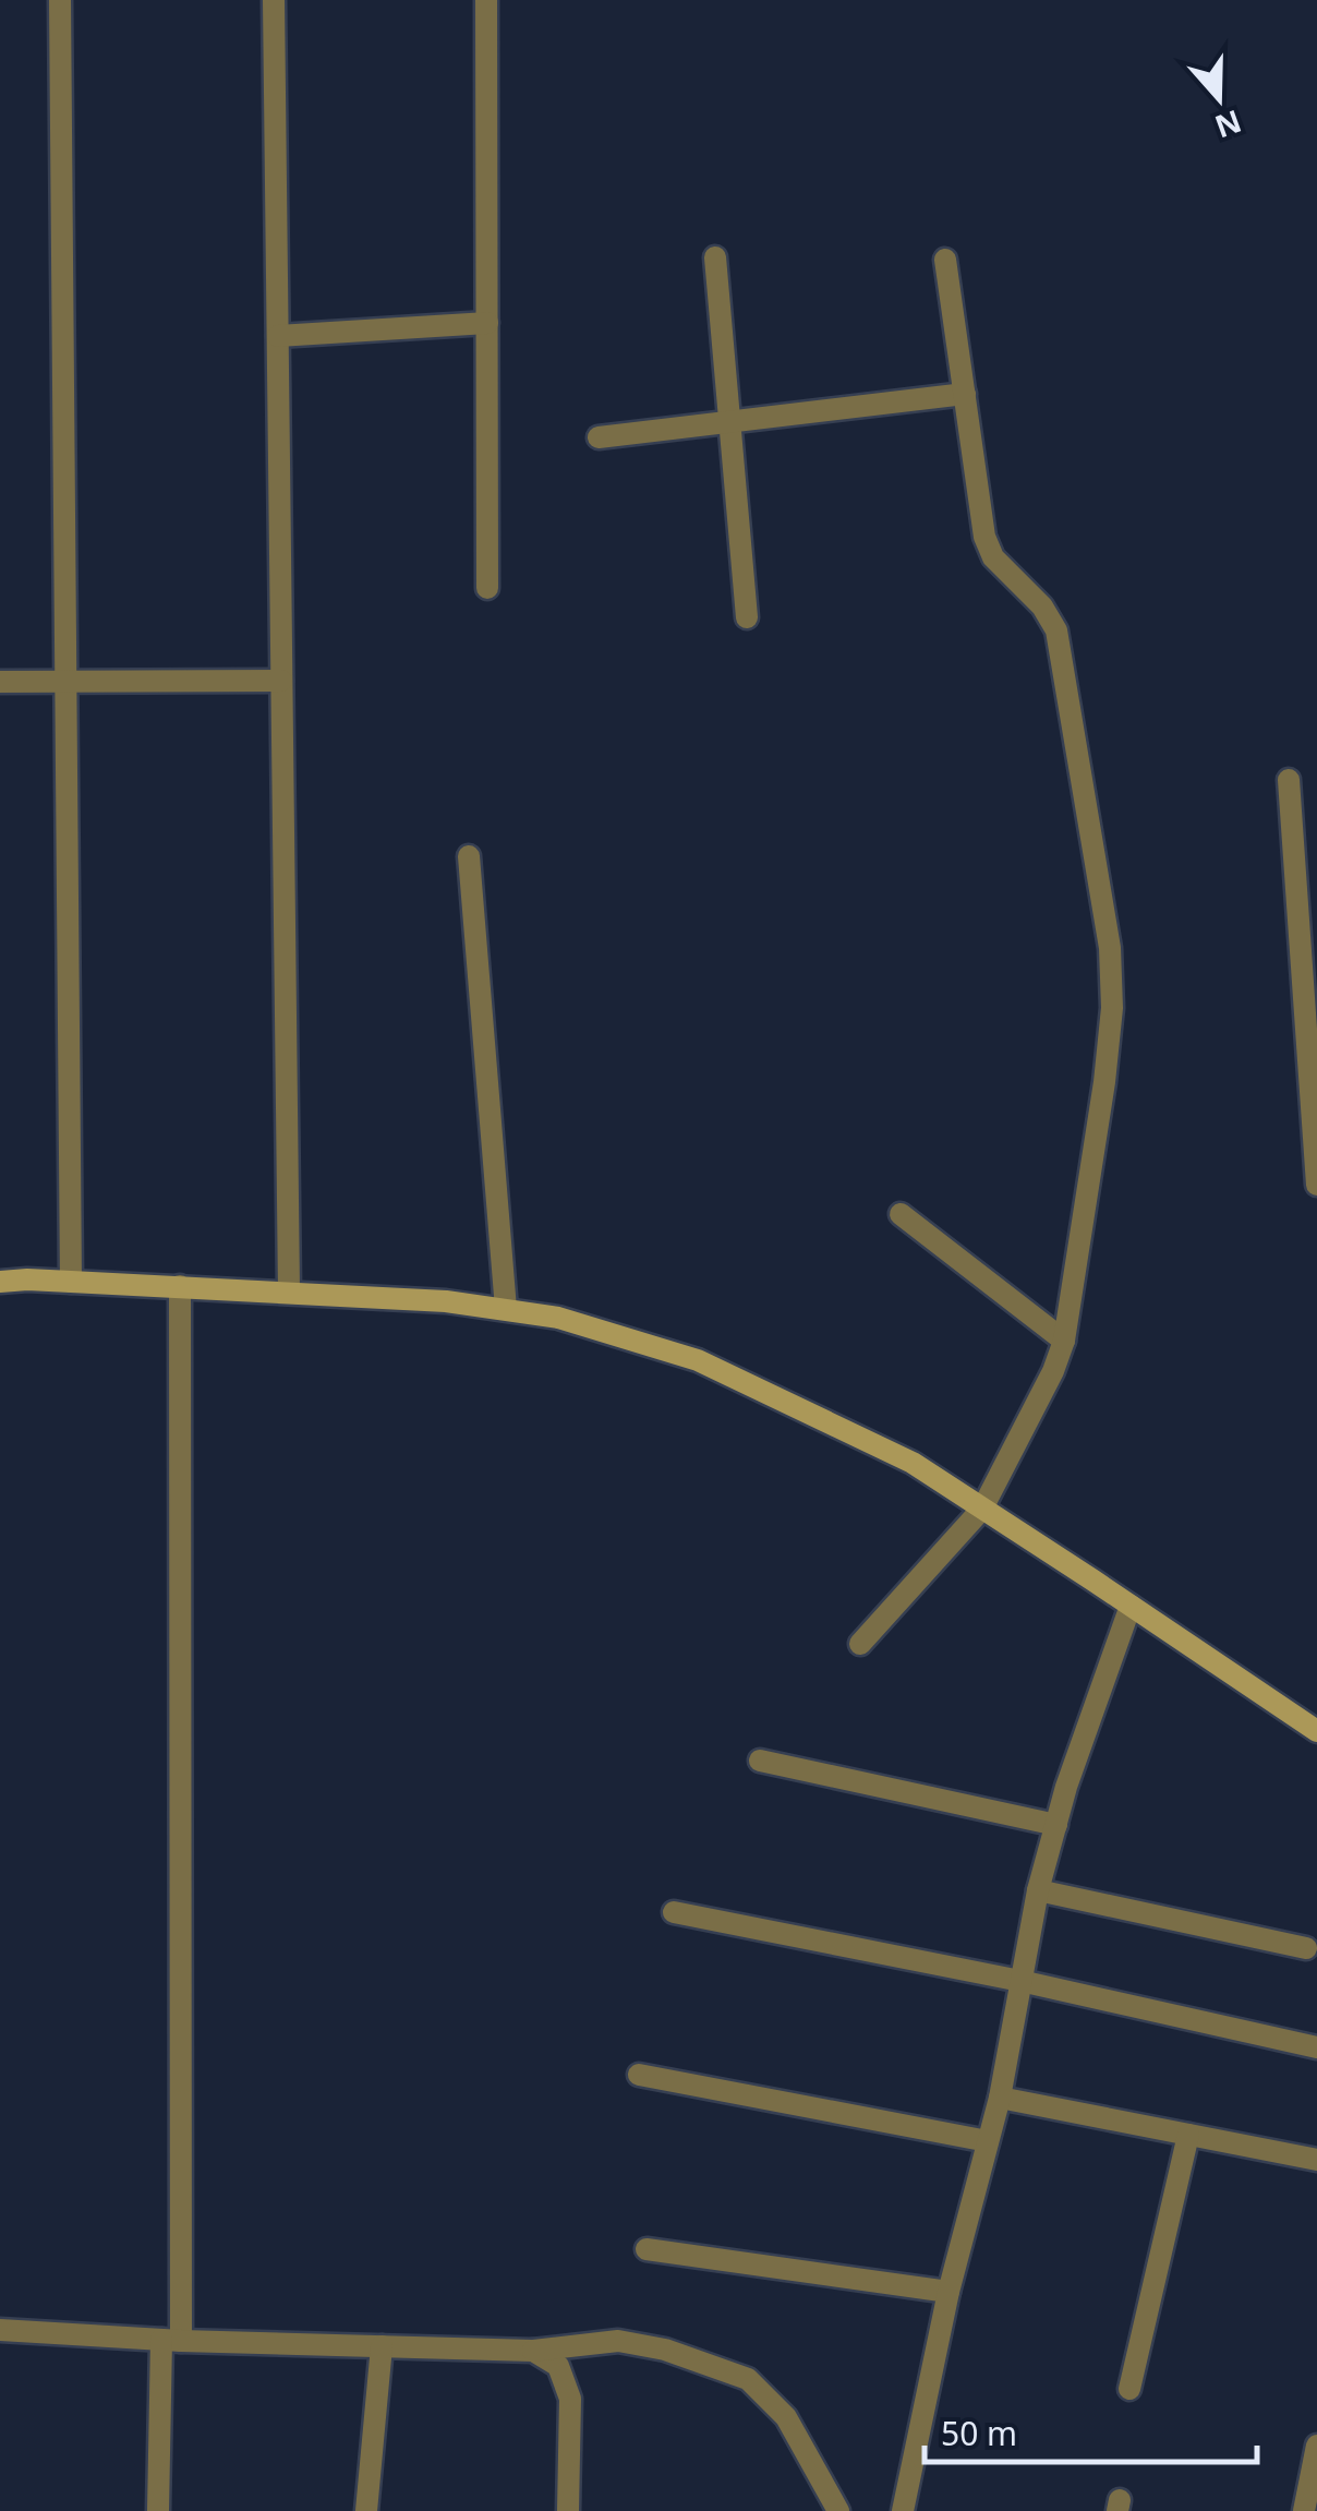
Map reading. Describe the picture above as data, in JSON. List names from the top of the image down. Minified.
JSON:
{"scale_bar":"50 m","north":"bottom"}
